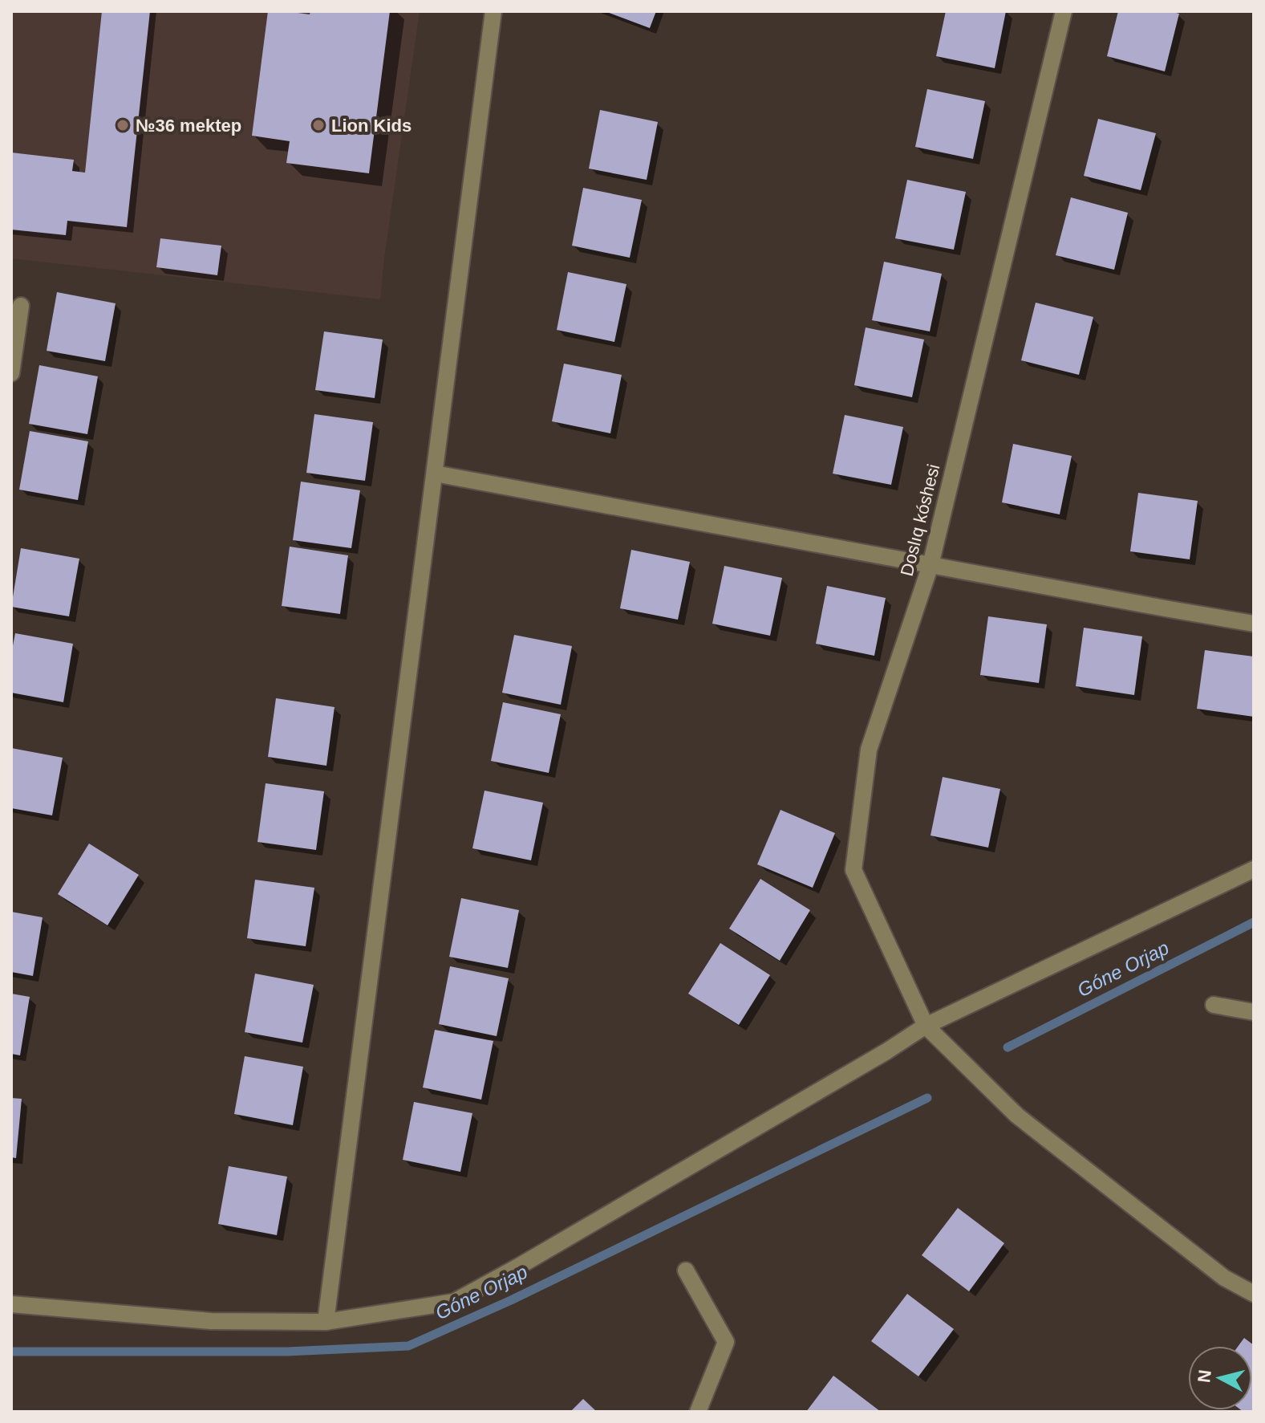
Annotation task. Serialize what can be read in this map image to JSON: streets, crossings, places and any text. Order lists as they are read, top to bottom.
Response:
{
  "streets": {
    "street": ["Doslıq kóshesi"]
  },
  "water": ["Góne Orjap"],
  "places": ["№36 mektep", "Lion Kids"],
  "north": "left"
}
